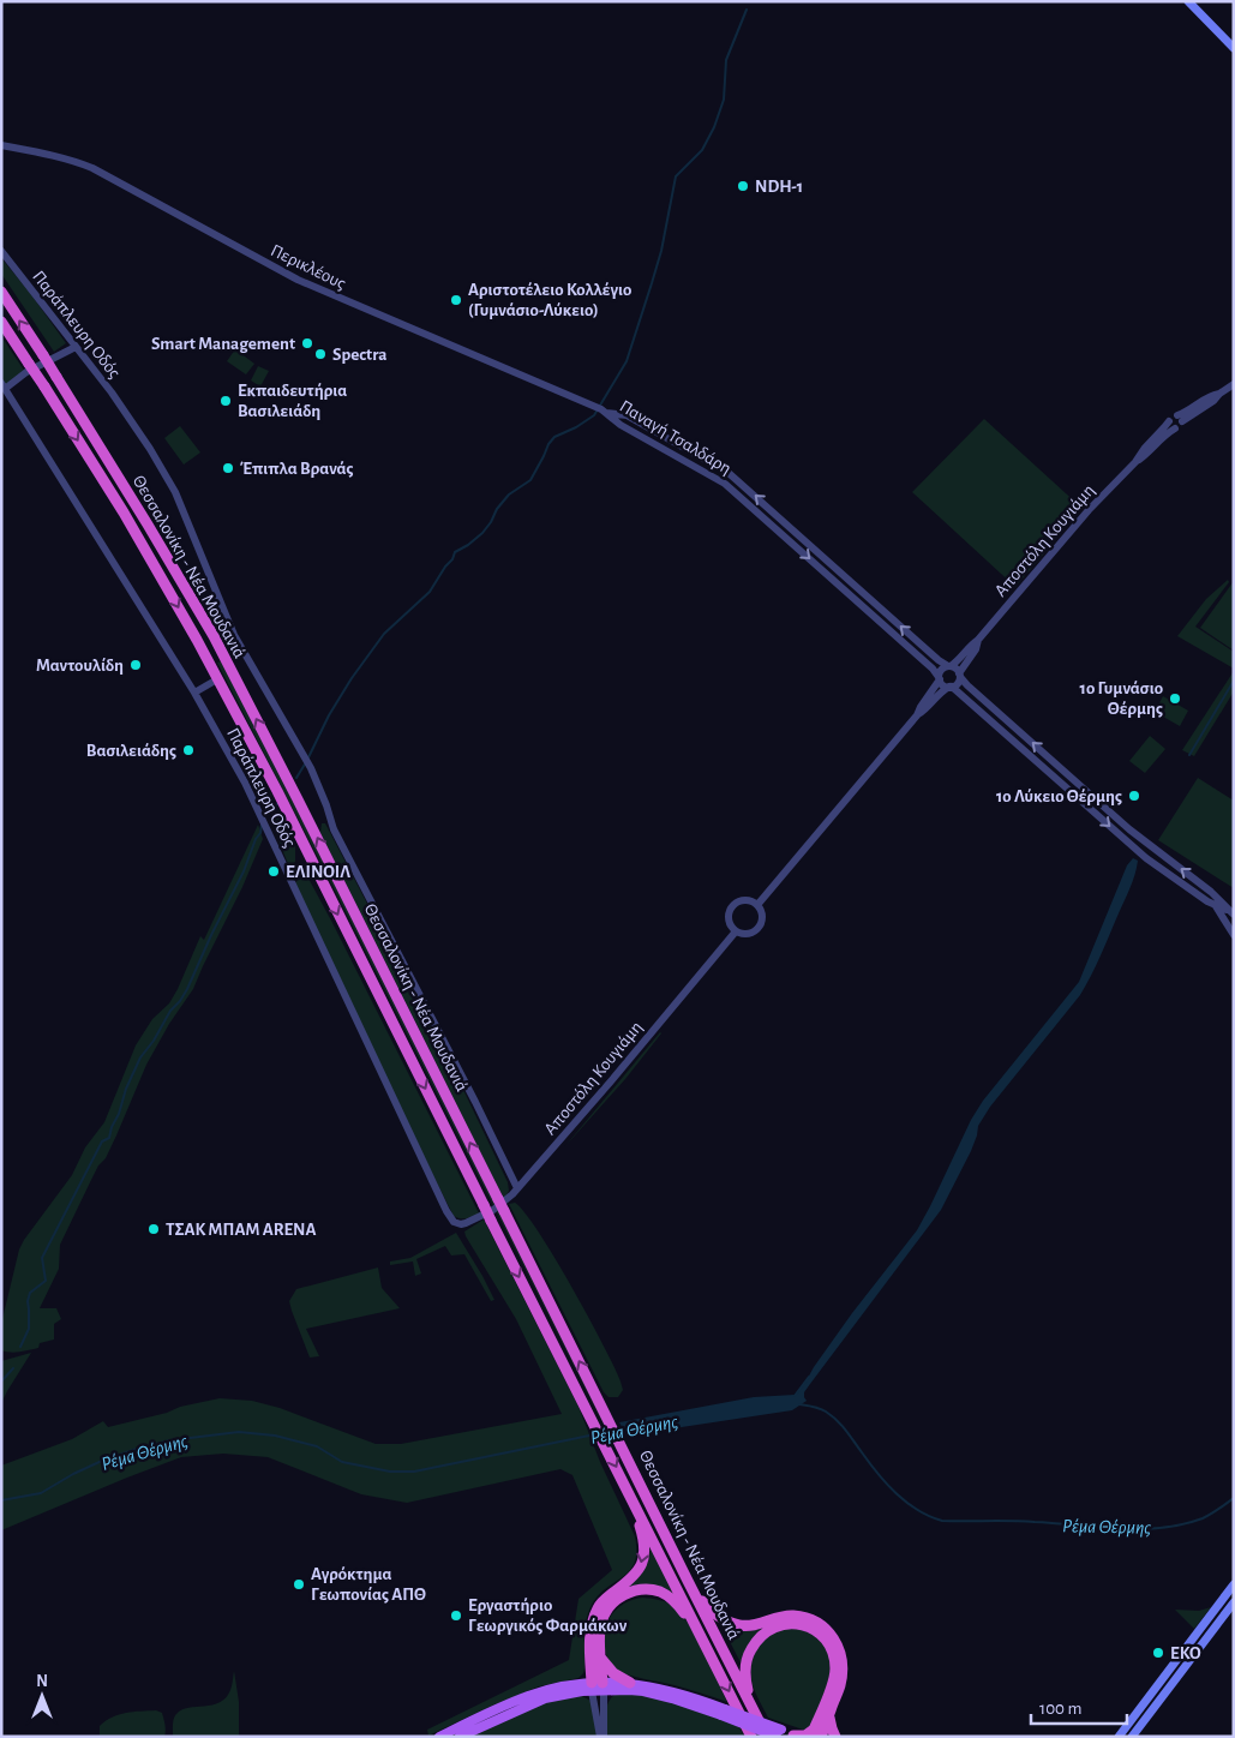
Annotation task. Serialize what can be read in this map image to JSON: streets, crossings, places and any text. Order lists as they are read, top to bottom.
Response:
{
  "streets": {
    "highway": ["Θεσσαλονίκη - Νέα Μουδανιά"],
    "street": [
      "Περικλέους",
      "Παράπλευρη Οδός",
      "Παναγή Τσαλδάρη",
      "Αποστόλη Κουγιάμη"
    ]
  },
  "crossings": [
    ["Περικλέους", "Παναγή Τσαλδάρη"],
    ["Παράπλευρη Οδός", "Αποστόλη Κουγιάμη"],
    ["Παναγή Τσαλδάρη", "Αποστόλη Κουγιάμη"]
  ],
  "water": ["Ρέμα Θέρμης"],
  "places": [
    "NDH-1",
    "Αριστοτέλειο Κολλέγιο (Γυμνάσιο-Λύκειο)",
    "Smart Management",
    "Spectra",
    "Εκπαιδευτήρια Βασιλειάδη",
    "Έπιπλα Βρανάς",
    "Μαντουλίδη",
    "1ο Γυμνάσιο Θέρμης",
    "Βασιλειάδης",
    "1ο Λύκειο Θέρμης",
    "ΕΛΙΝΟΙΛ",
    "ΤΣΑΚ ΜΠΑΜ ARENA",
    "Αγρόκτημα Γεωπονίας ΑΠΘ",
    "Εργαστήριο Γεωργικός Φαρμάκων",
    "EKO"
  ],
  "scale_bar": "100 m",
  "north": "top"
}
